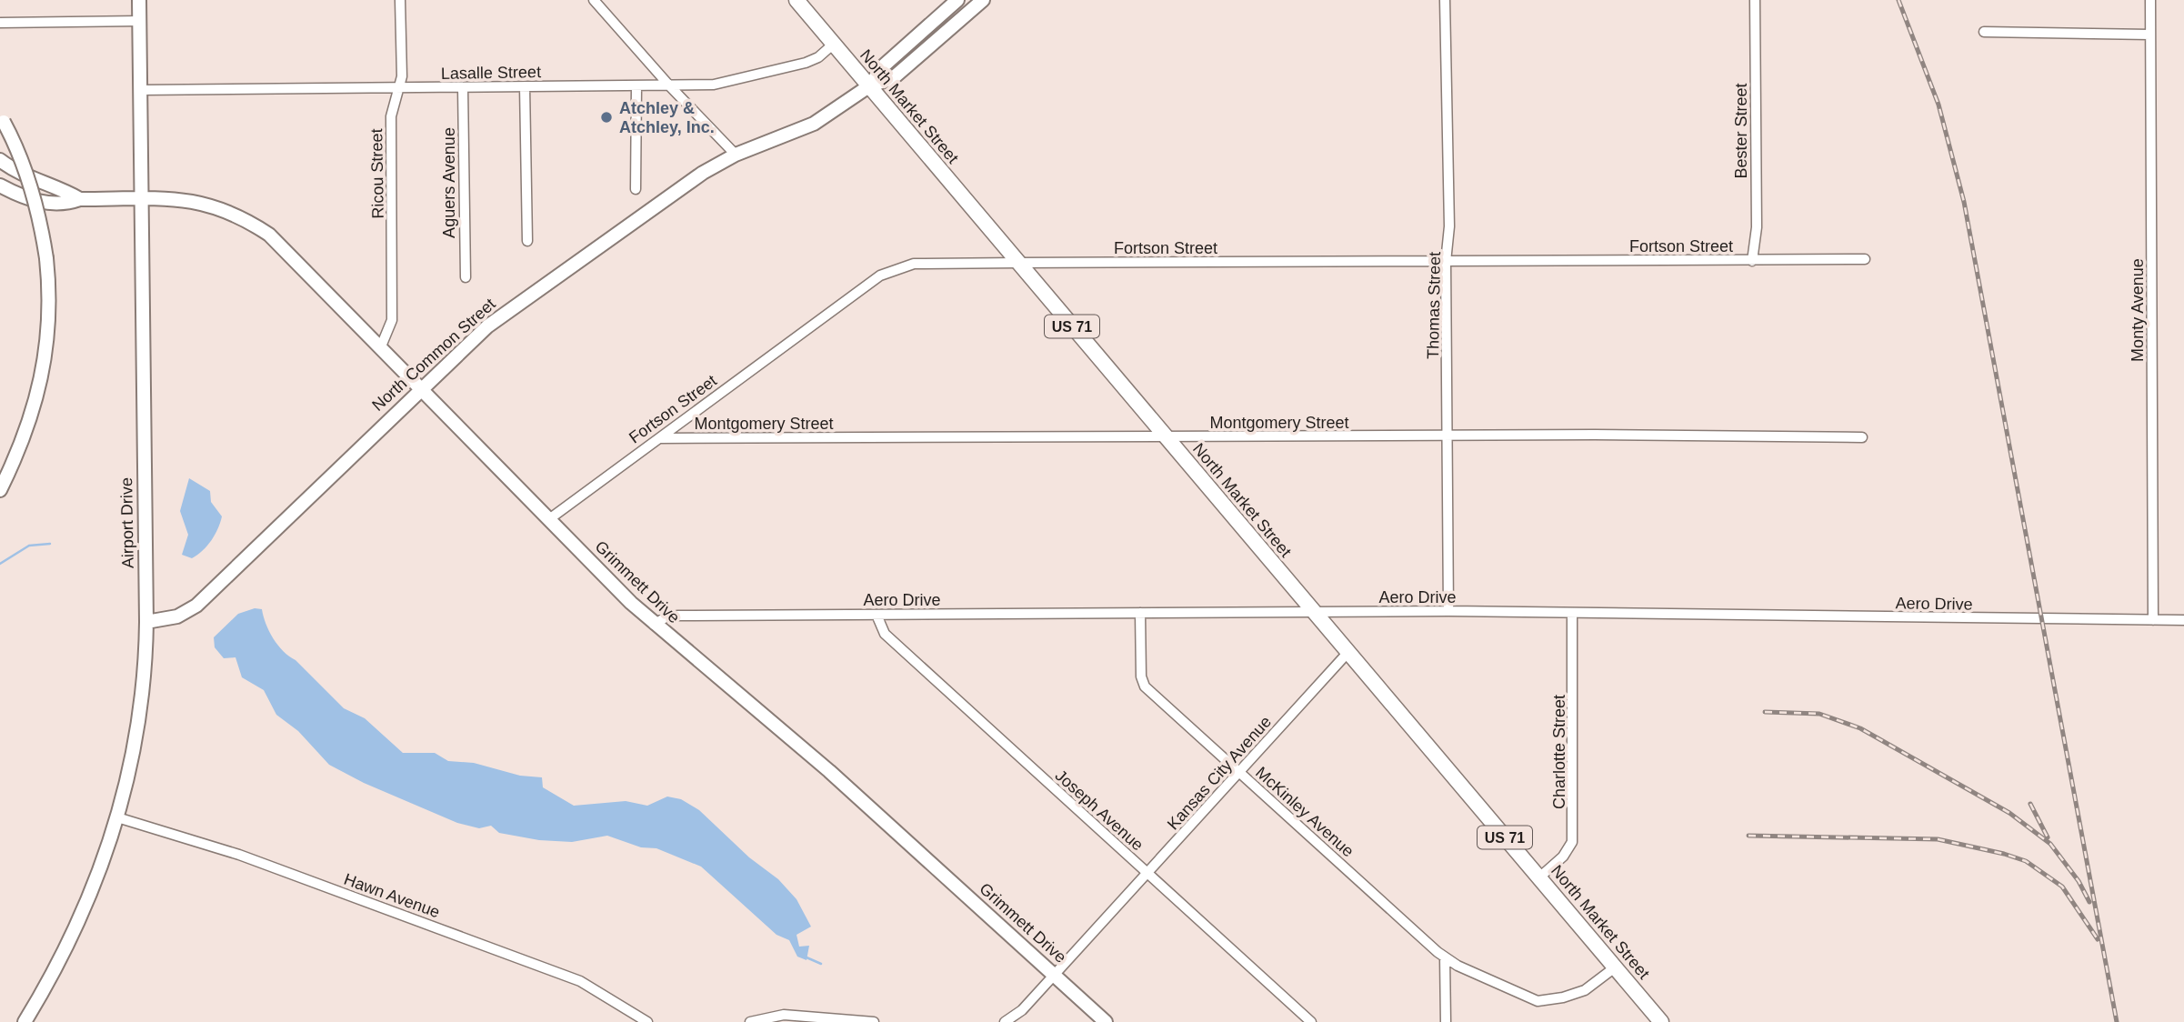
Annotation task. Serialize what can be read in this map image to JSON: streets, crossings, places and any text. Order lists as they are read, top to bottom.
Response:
{
  "streets": {
    "main road": [
      "North Market Street",
      "US 71",
      "North Common Street",
      "Airport Drive",
      "Grimmett Drive"
    ],
    "street": [
      "Lasalle Street",
      "Bester Street",
      "Ricou Street",
      "Aguers Avenue",
      "Fortson Street",
      "Thomas Street",
      "Monty Avenue",
      "Montgomery Street",
      "Aero Drive",
      "Charlotte Street",
      "Kansas City Avenue",
      "Joseph Avenue",
      "McKinley Avenue",
      "Hawn Avenue"
    ]
  },
  "crossings": [
    ["Lasalle Street", "North Market Street"],
    ["Lasalle Street", "Ricou Street"],
    ["Lasalle Street", "Aguers Avenue"],
    ["Lasalle Street", "Airport Drive"],
    ["North Market Street", "Fortson Street"],
    ["North Market Street", "North Common Street"],
    ["North Market Street", "Montgomery Street"],
    ["North Market Street", "Aero Drive"],
    ["North Market Street", "Charlotte Street"],
    ["North Market Street", "Kansas City Avenue"],
    ["North Market Street", "McKinley Avenue"],
    ["Bester Street", "Fortson Street"],
    ["Ricou Street", "Grimmett Drive"],
    ["Fortson Street", "Thomas Street"],
    ["Fortson Street", "Montgomery Street"],
    ["Fortson Street", "Grimmett Drive"],
    ["Thomas Street", "Montgomery Street"],
    ["Thomas Street", "Aero Drive"],
    ["Monty Avenue", "Aero Drive"],
    ["North Common Street", "Airport Drive"],
    ["North Common Street", "Grimmett Drive"],
    ["Airport Drive", "Grimmett Drive"],
    ["Airport Drive", "Hawn Avenue"],
    ["Grimmett Drive", "Aero Drive"],
    ["Grimmett Drive", "Kansas City Avenue"],
    ["Aero Drive", "Charlotte Street"],
    ["Aero Drive", "Joseph Avenue"],
    ["Aero Drive", "McKinley Avenue"],
    ["Kansas City Avenue", "Joseph Avenue"],
    ["Kansas City Avenue", "McKinley Avenue"]
  ],
  "places": ["Atchley & Atchley, Inc."]
}
